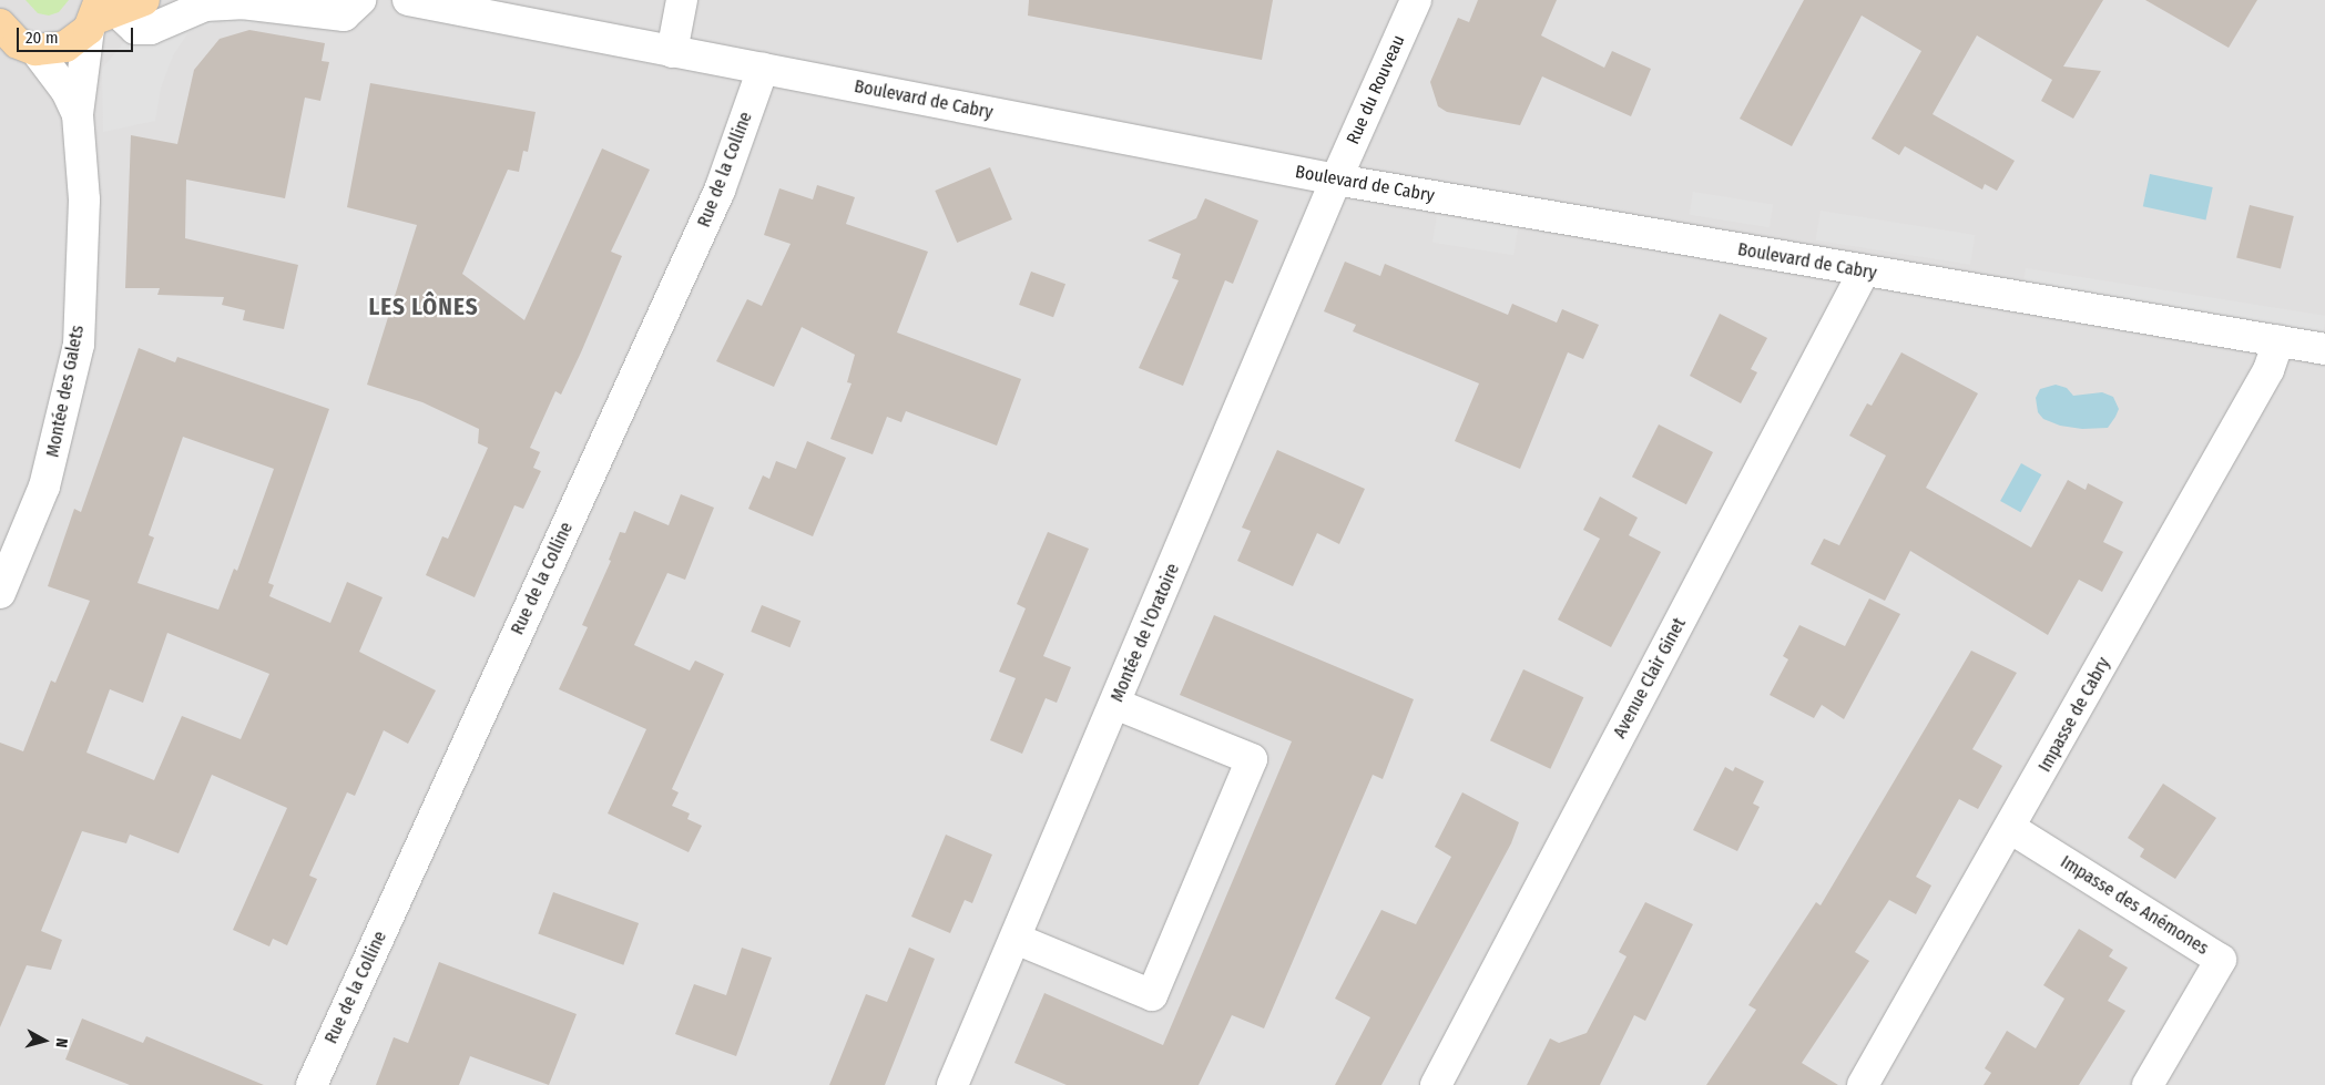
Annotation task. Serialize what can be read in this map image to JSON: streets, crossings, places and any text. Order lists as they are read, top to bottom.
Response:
{
  "streets": {
    "street": [
      "Rue du Rouveau",
      "Boulevard de Cabry",
      "Rue de la Colline",
      "Montée des Galets",
      "Montée de l'Oratoire",
      "Avenue Clair Ginet",
      "Impasse de Cabry",
      "Impasse des Anémones"
    ]
  },
  "crossings": [
    ["Rue du Rouveau", "Boulevard de Cabry"],
    ["Rue du Rouveau", "Montée de l'Oratoire"],
    ["Boulevard de Cabry", "Rue de la Colline"],
    ["Boulevard de Cabry", "Montée de l'Oratoire"],
    ["Boulevard de Cabry", "Avenue Clair Ginet"],
    ["Boulevard de Cabry", "Impasse de Cabry"],
    ["Impasse de Cabry", "Impasse des Anémones"]
  ],
  "districts": ["LES LÔNES"],
  "scale_bar": "20 m",
  "north": "right"
}
